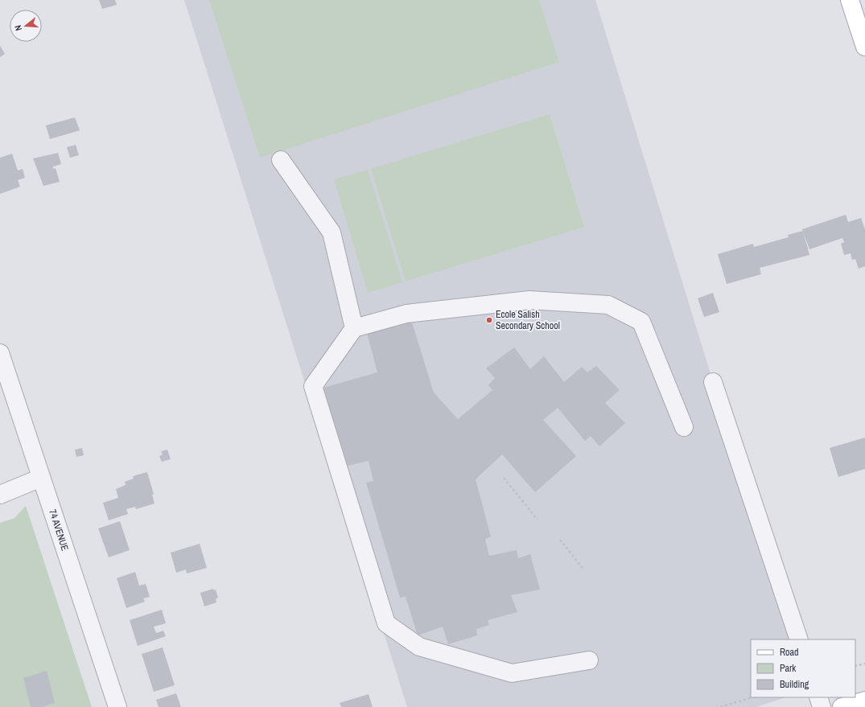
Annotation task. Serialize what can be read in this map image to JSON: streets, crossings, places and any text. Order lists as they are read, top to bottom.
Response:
{
  "streets": {
    "street": ["74 AVENUE"]
  },
  "places": ["Ecole Salish Secondary School"],
  "legend": ["Road", "Park", "Building"],
  "north": "left"
}
